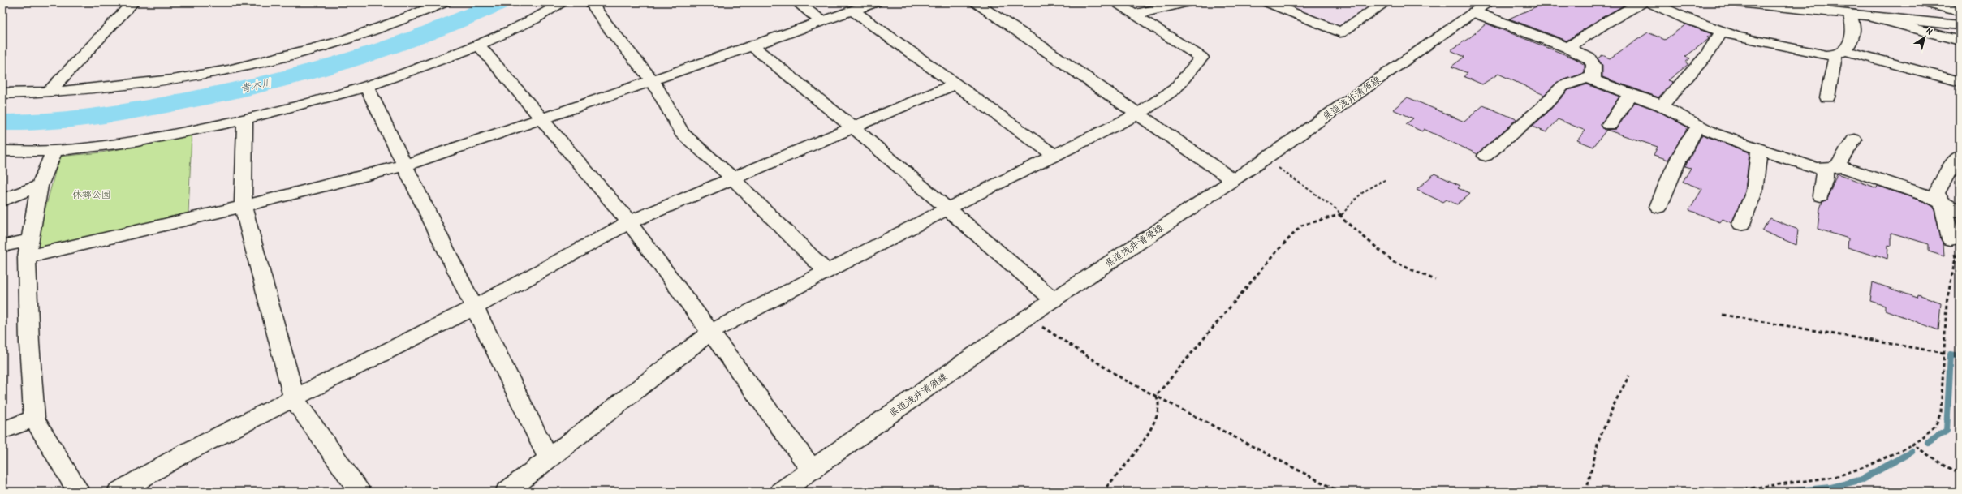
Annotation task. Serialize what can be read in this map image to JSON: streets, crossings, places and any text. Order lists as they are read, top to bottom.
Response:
{
  "streets": {
    "street": ["県道浅井清須線"]
  },
  "water": ["青木川"],
  "parks": ["休郷公園"],
  "north": "top right"
}
